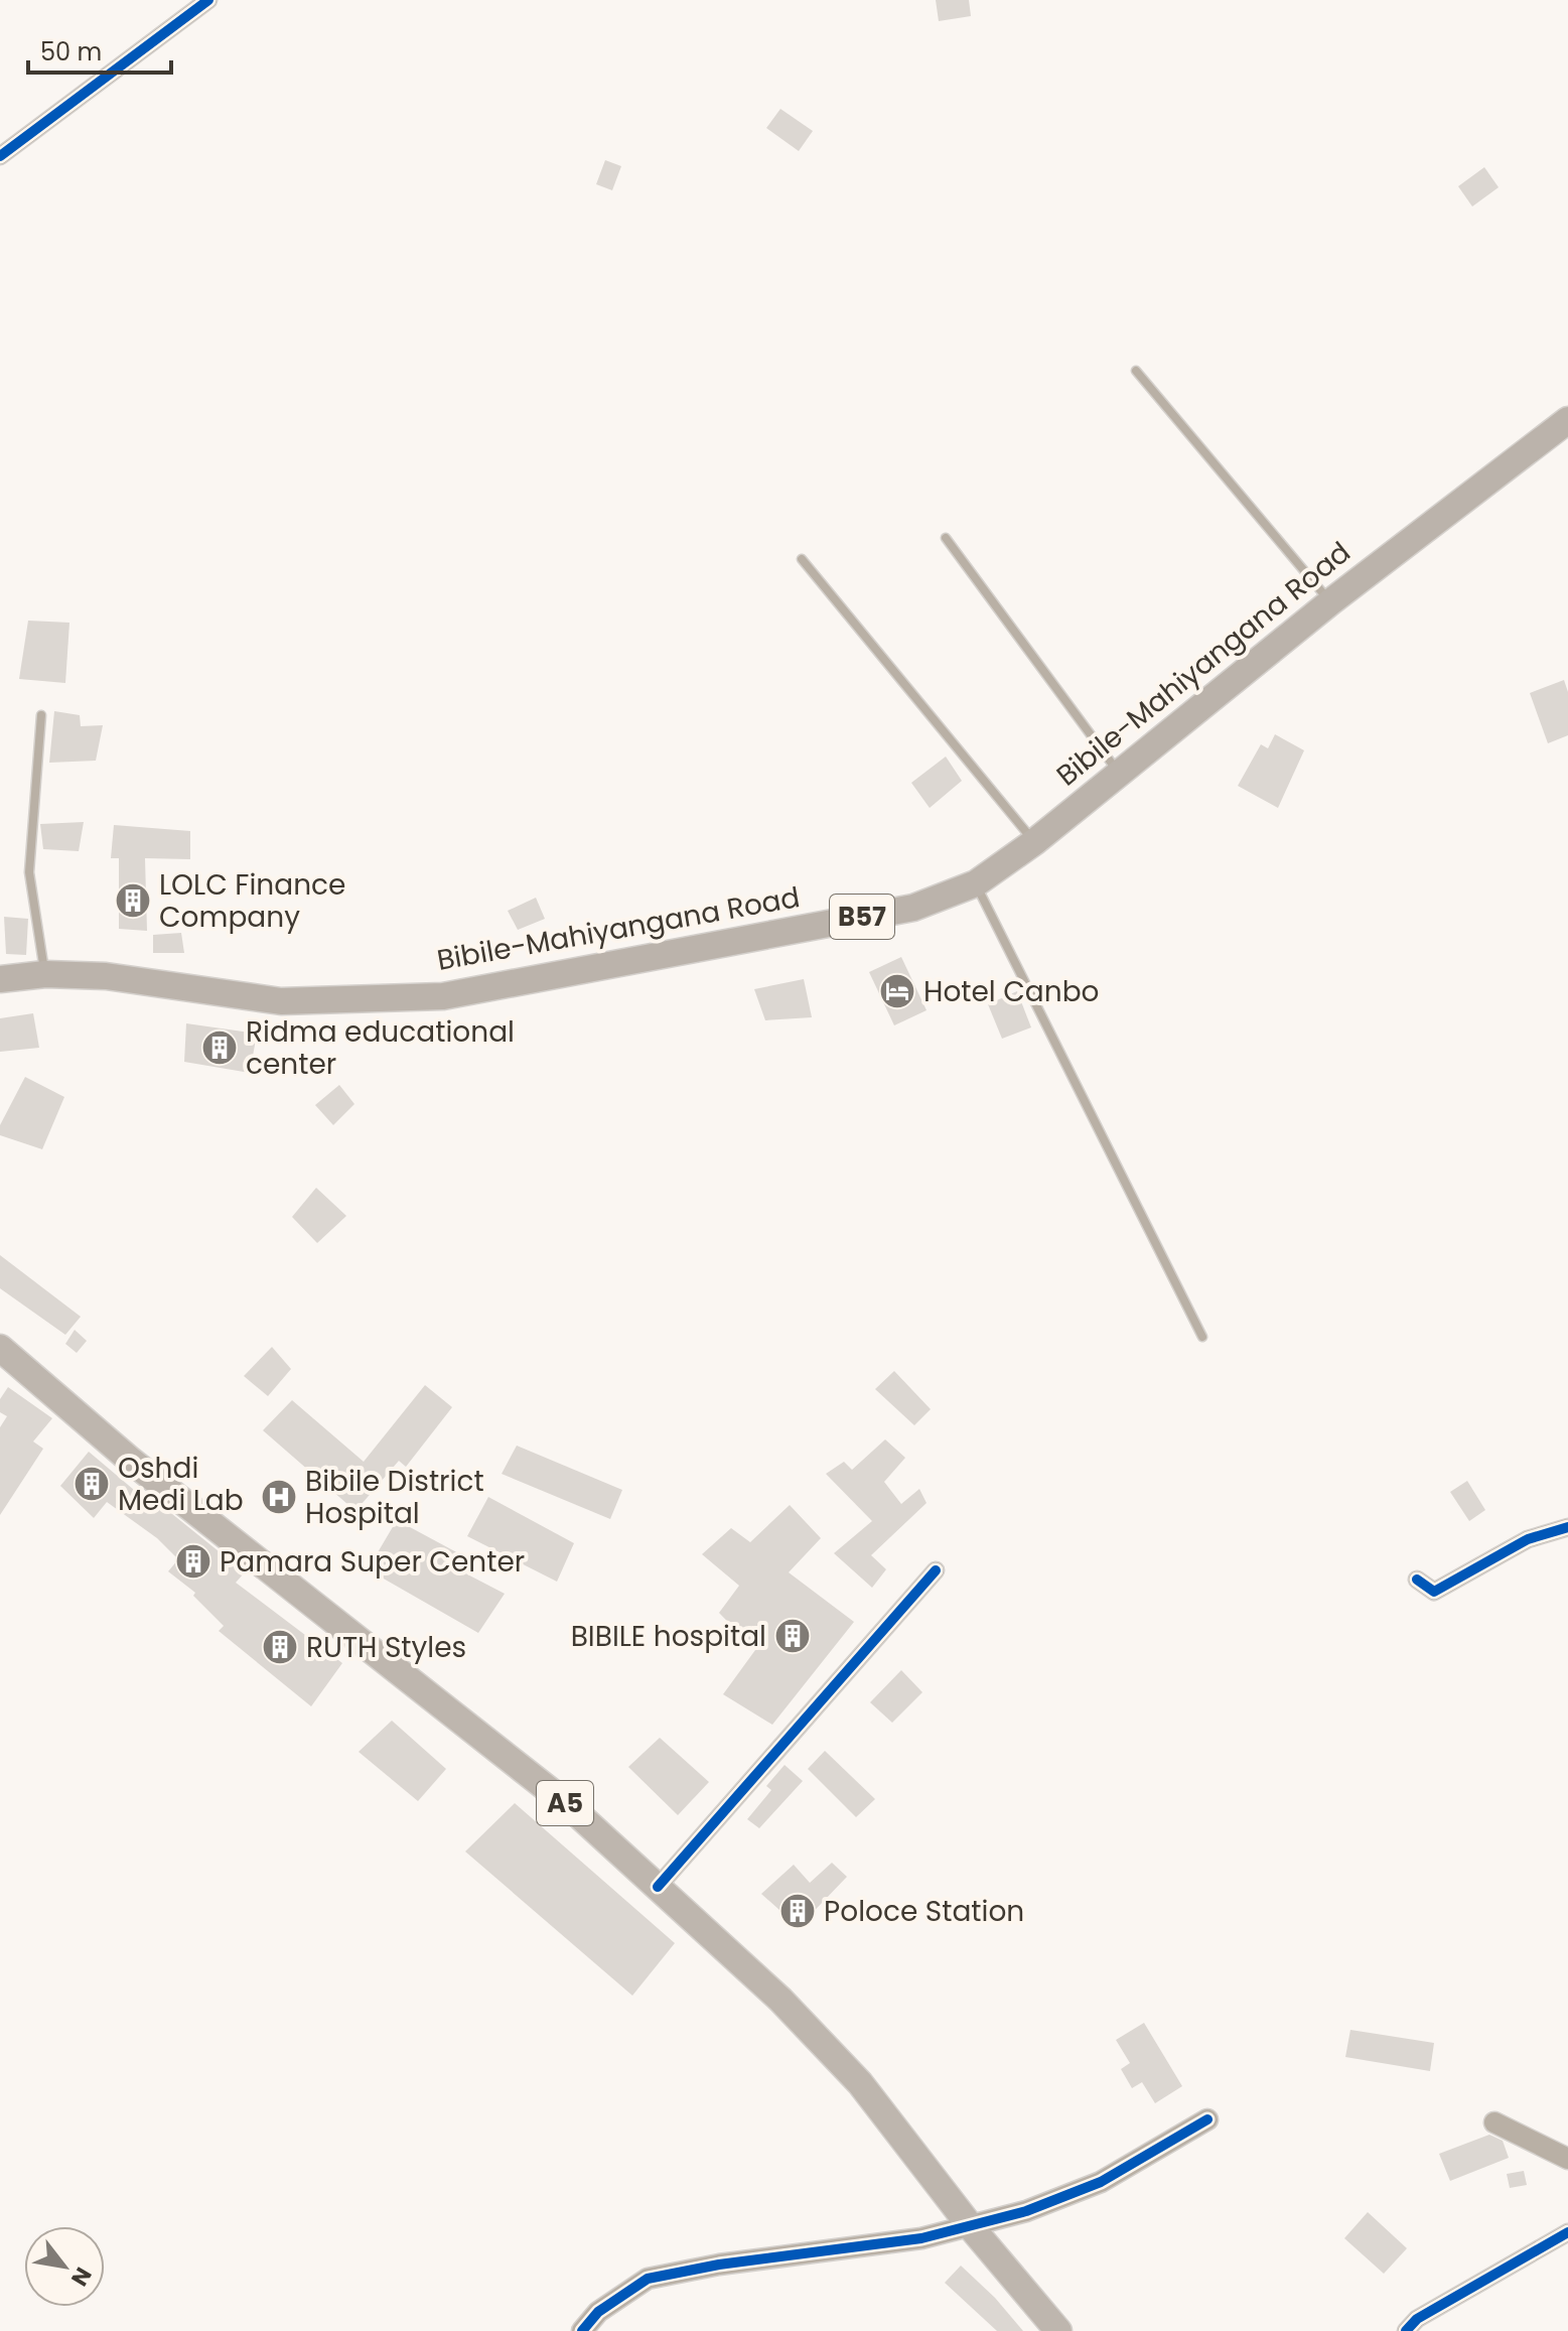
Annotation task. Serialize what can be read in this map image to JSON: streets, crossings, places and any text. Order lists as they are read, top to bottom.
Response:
{
  "streets": {
    "highway": ["A5"],
    "main road": ["Bibile-Mahiyangana Road", "B57"]
  },
  "places": {
    "building": [
      "LOLC Finance Company",
      "Ridma educational center",
      "Oshdi Medi Lab",
      "Pamara Super Center",
      "BIBILE hospital",
      "RUTH Styles",
      "Poloce Station"
    ],
    "hotel": ["Hotel Canbo"],
    "hospital": ["Bibile District Hospital"]
  },
  "scale_bar": "50 m",
  "north": "bottom right"
}
